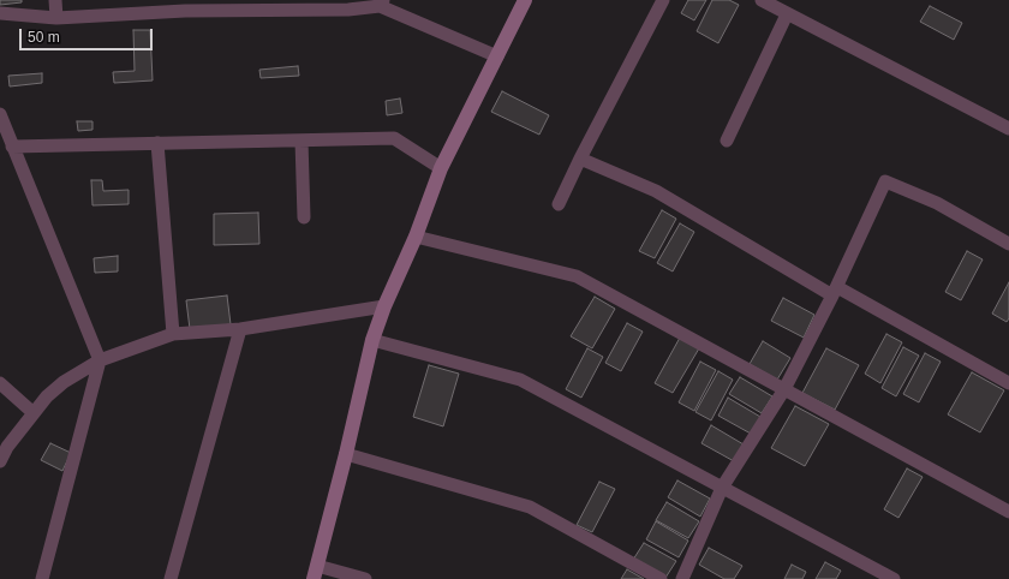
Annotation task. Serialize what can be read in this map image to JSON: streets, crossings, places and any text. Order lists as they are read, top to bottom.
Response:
{
  "scale_bar": "50 m"
}
